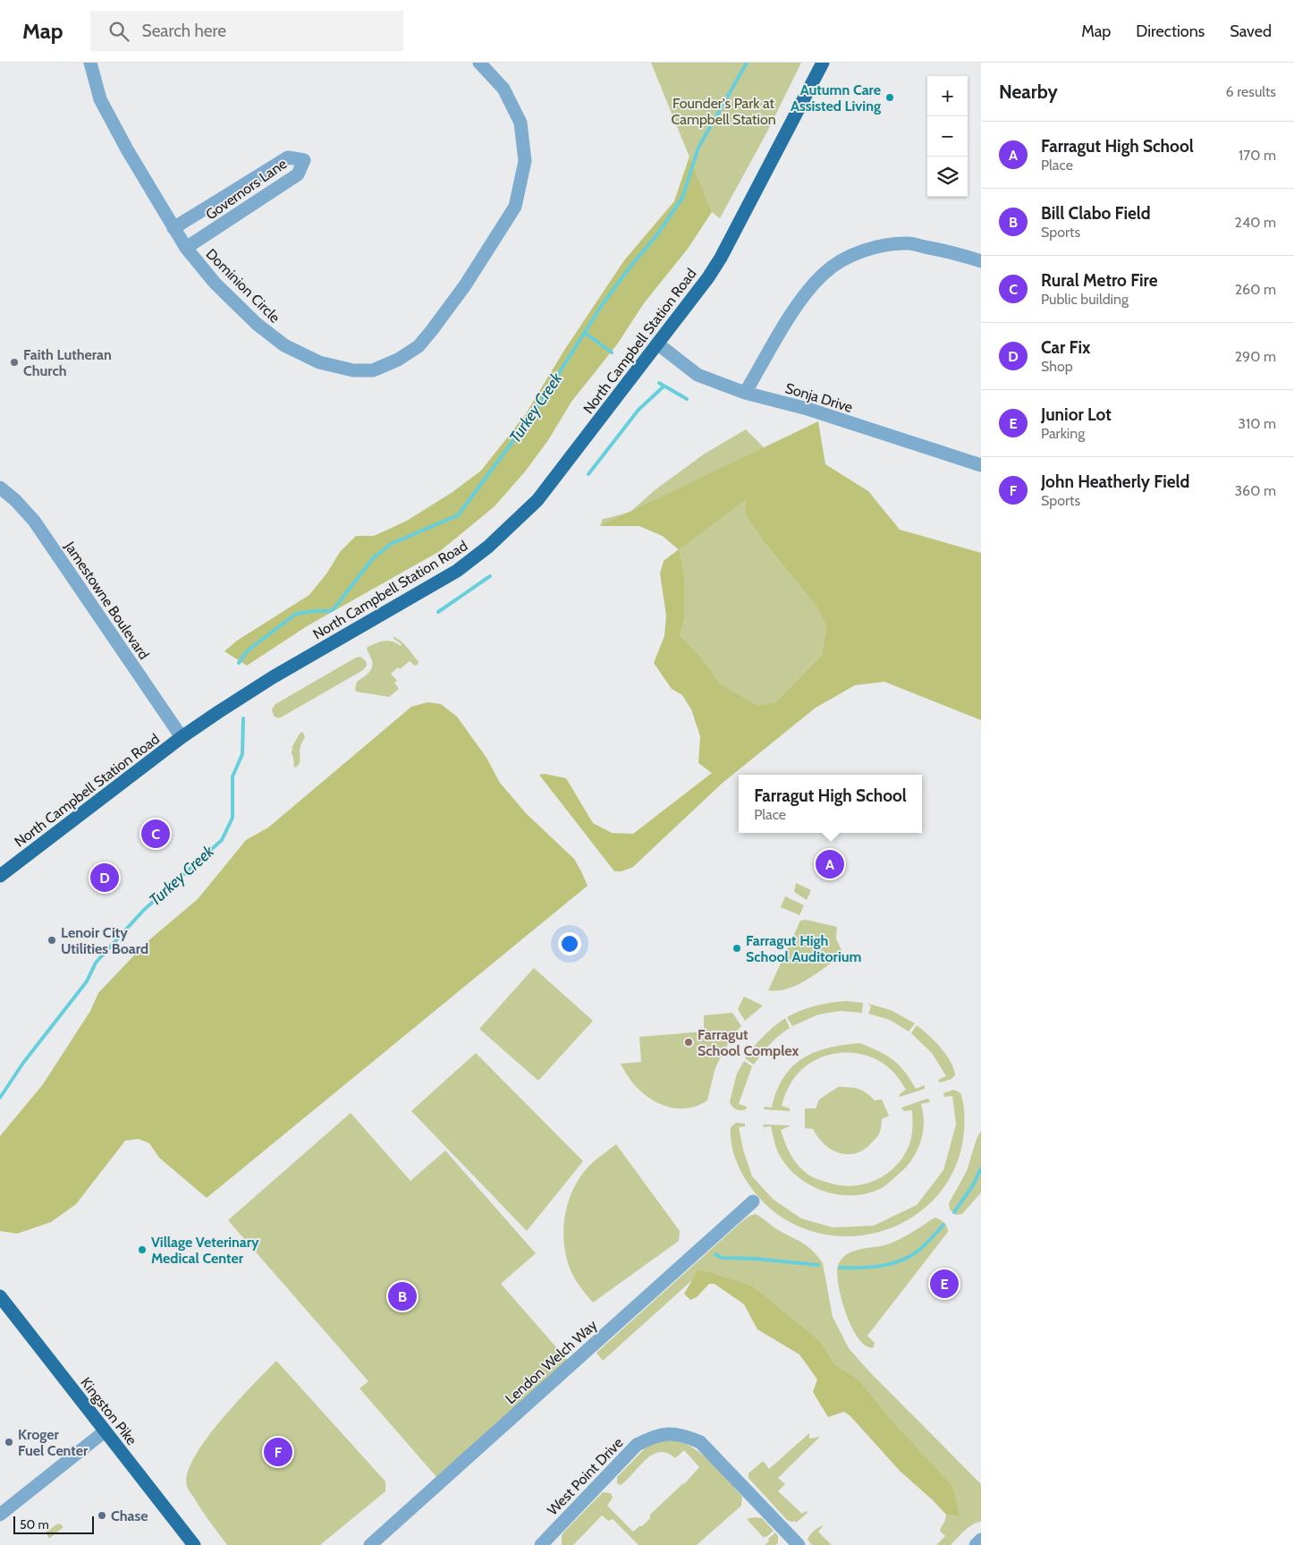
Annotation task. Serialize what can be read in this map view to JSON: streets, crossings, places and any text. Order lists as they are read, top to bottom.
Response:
{
  "streets": {
    "main road": ["North Campbell Station Road", "Kingston Pike"],
    "street": [
      "Governors Lane",
      "Dominion Circle",
      "Sonja Drive",
      "Jamestowne Boulevard",
      "Lendon Welch Way",
      "West Point Drive"
    ]
  },
  "crossings": [
    ["Governors Lane", "Dominion Circle"],
    ["North Campbell Station Road", "Sonja Drive"],
    ["North Campbell Station Road", "Jamestowne Boulevard"]
  ],
  "water": ["Turkey Creek"],
  "parks": ["Founder's Park at Campbell Station"],
  "places": [
    "Autumn Care Assisted Living",
    "Faith Lutheran Church",
    "Lenoir City Utilities Board",
    "Farragut High School Auditorium",
    "Farragut School Complex",
    "Village Veterinary Medical Center",
    "Kroger Fuel Center",
    "Chase"
  ],
  "scale_bar": "50 m",
  "page": {
    "header": "Map",
    "search": "Search here",
    "nav": ["Map", "Directions", "Saved"],
    "heading": ["Nearby", "6 results"],
    "map_buttons": ["+", "−"],
    "list": [
      {
        "mark": "A",
        "name": "Farragut High School",
        "note": "Place",
        "value": "170 m"
      },
      {
        "mark": "B",
        "name": "Bill Clabo Field",
        "note": "Sports",
        "value": "240 m"
      },
      {
        "mark": "C",
        "name": "Rural Metro Fire",
        "note": "Public building",
        "value": "260 m"
      },
      {
        "mark": "D",
        "name": "Car Fix",
        "note": "Shop",
        "value": "290 m"
      },
      {
        "mark": "E",
        "name": "Junior Lot",
        "note": "Parking",
        "value": "310 m"
      },
      {
        "mark": "F",
        "name": "John Heatherly Field",
        "note": "Sports",
        "value": "360 m"
      }
    ],
    "popup": ["Farragut High School", "Place"],
    "pins": [
      "C",
      "A",
      "D",
      "E",
      "B",
      "F"
    ],
    "scale": "50 m"
  }
}
